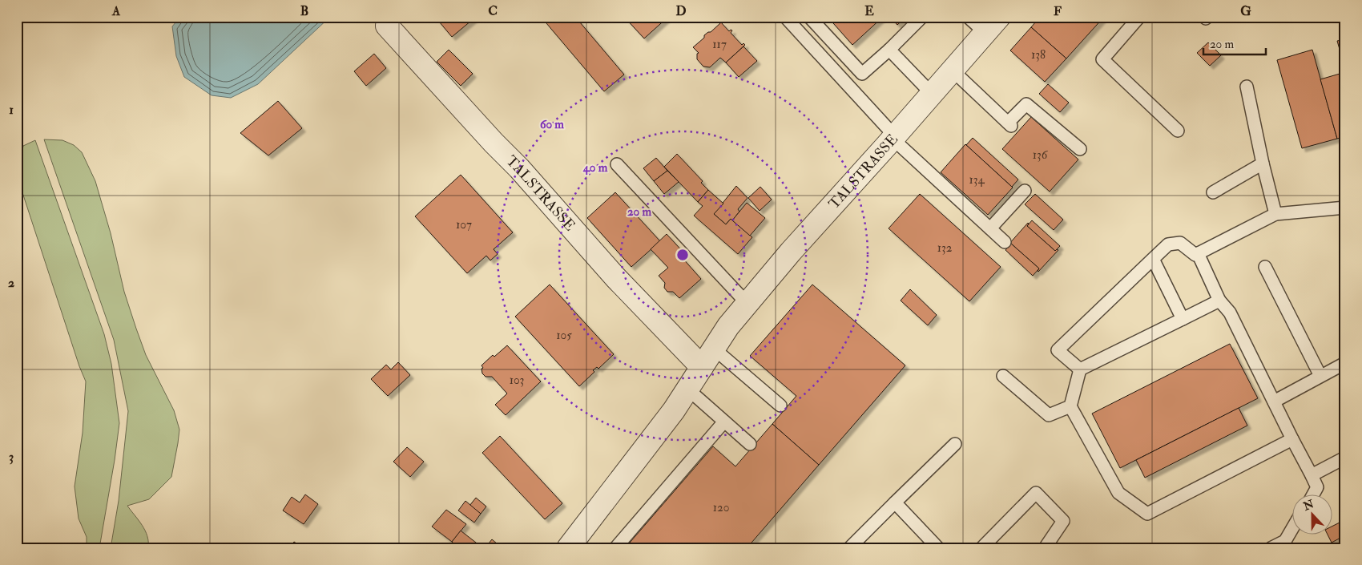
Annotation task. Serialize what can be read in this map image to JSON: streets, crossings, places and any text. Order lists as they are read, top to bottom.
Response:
{
  "streets": {
    "street": ["TALSTRASSE"]
  },
  "house_numbers": [
    "117",
    "138",
    "136",
    "134",
    "107",
    "132",
    "105",
    "103",
    "120"
  ],
  "scale_bar": "20 m",
  "north": "top",
  "grid": {
    "columns": [
      "A",
      "B",
      "C",
      "D",
      "E",
      "F",
      "G"
    ],
    "rows": ["1", "2", "3"]
  },
  "rings": ["60 m", "40 m", "20 m"]
}
